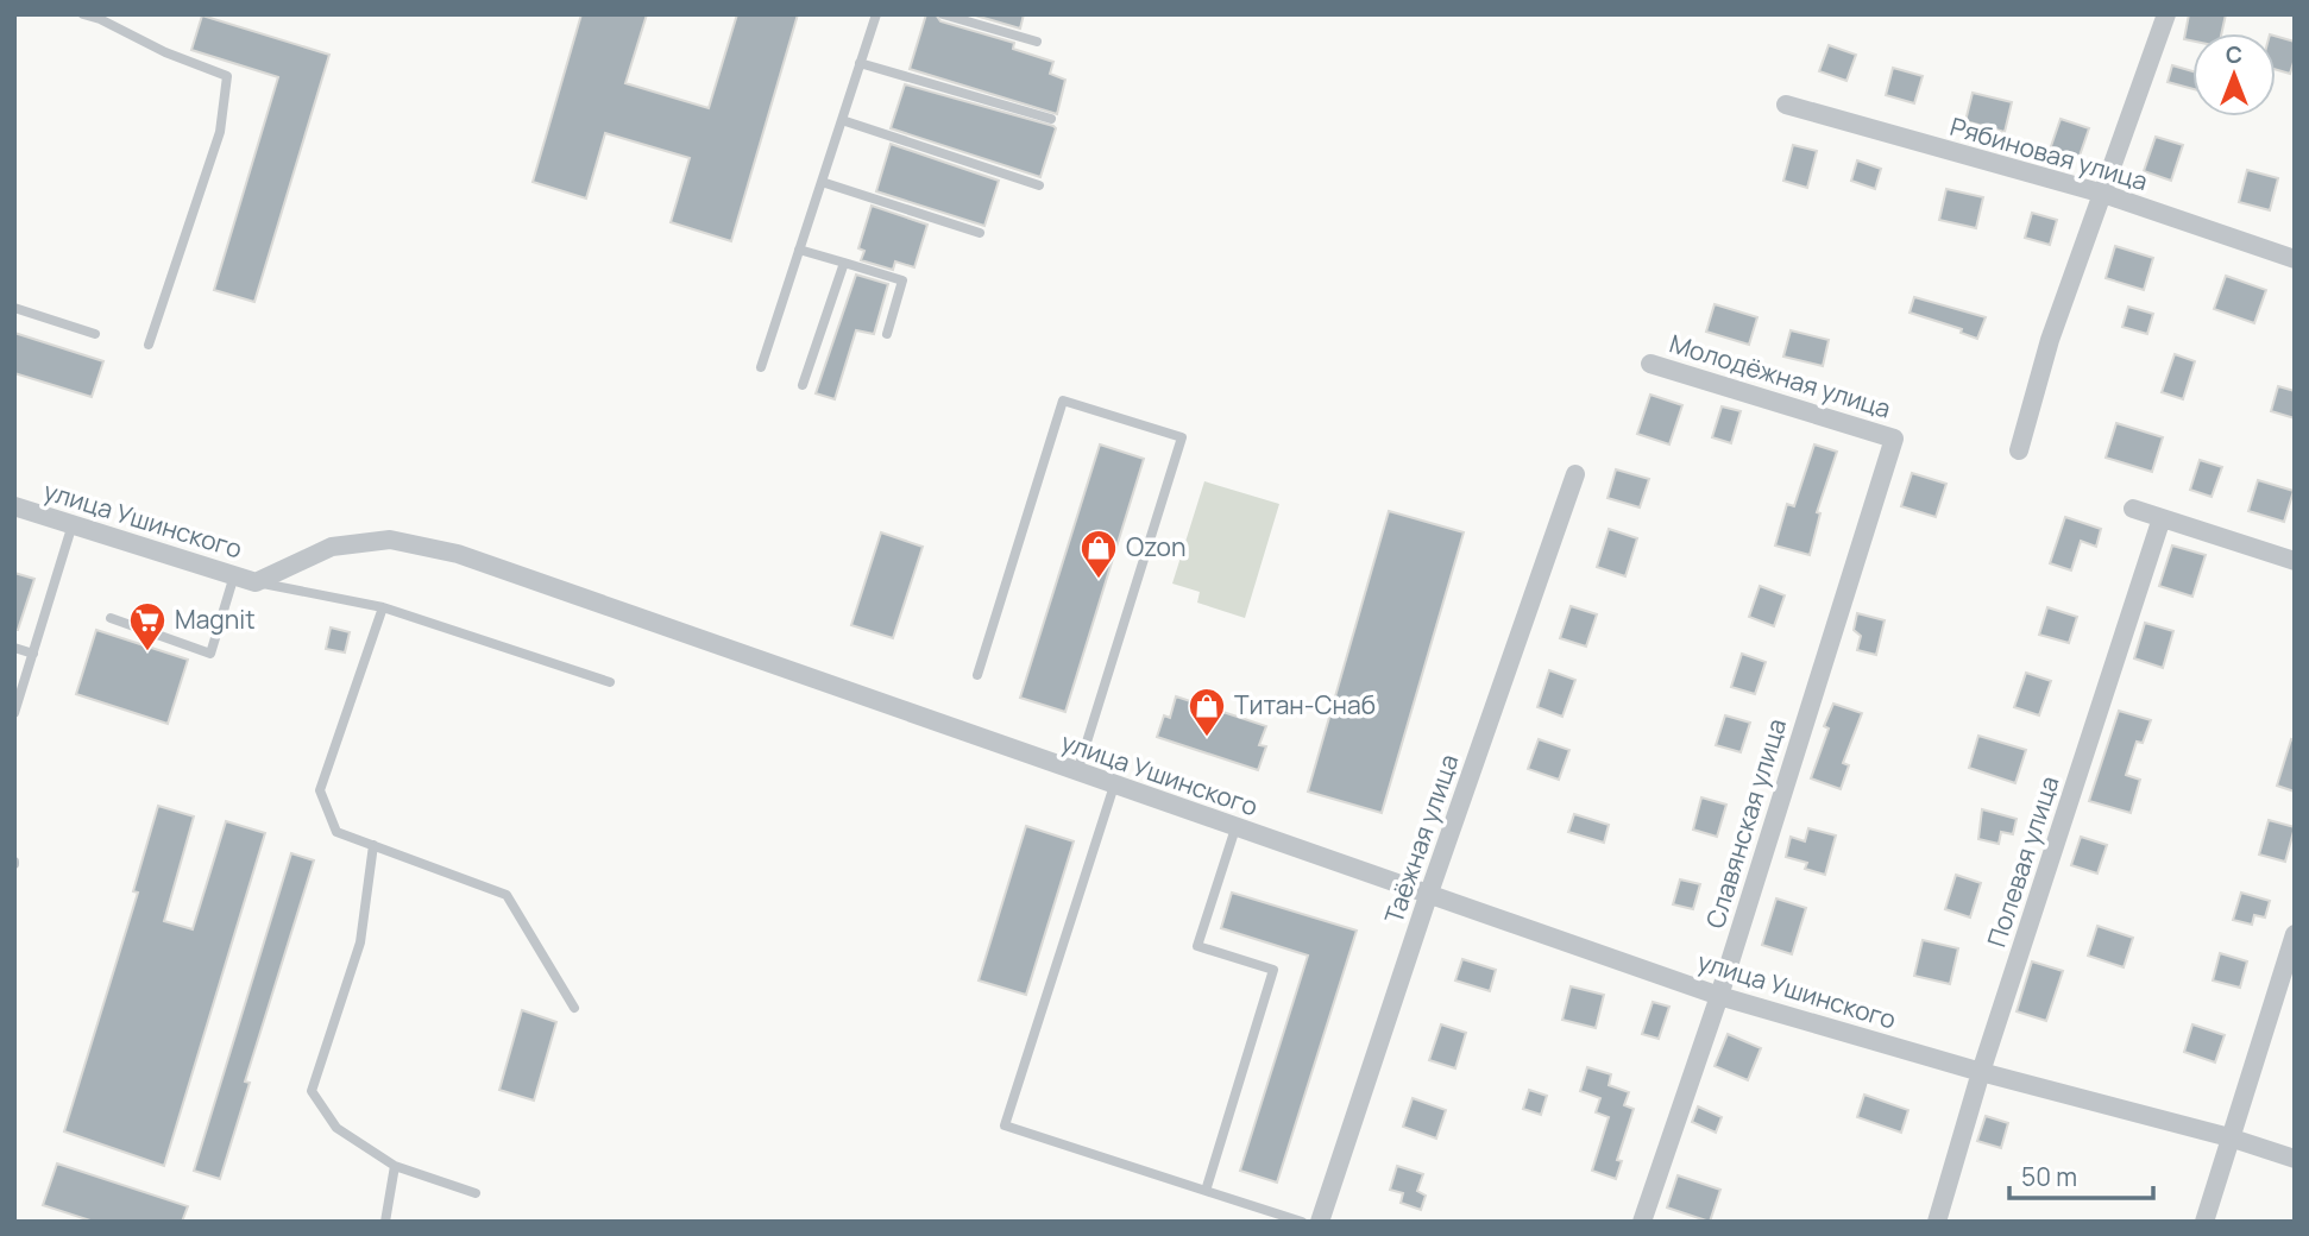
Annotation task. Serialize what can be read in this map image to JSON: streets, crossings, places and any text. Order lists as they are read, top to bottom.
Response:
{
  "streets": {
    "street": [
      "Рябиновая улица",
      "Молодёжная улица",
      "улица Ушинского",
      "Славянская улица",
      "Таёжная улица",
      "Полевая улица"
    ]
  },
  "crossings": [
    ["Молодёжная улица", "Славянская улица"],
    ["улица Ушинского", "Славянская улица"],
    ["улица Ушинского", "Таёжная улица"],
    ["улица Ушинского", "Полевая улица"]
  ],
  "places": {
    "shop": ["Ozon", "Титан-Снаб"],
    "supermarket": ["Magnit"]
  },
  "scale_bar": "50 m",
  "north": "top"
}
